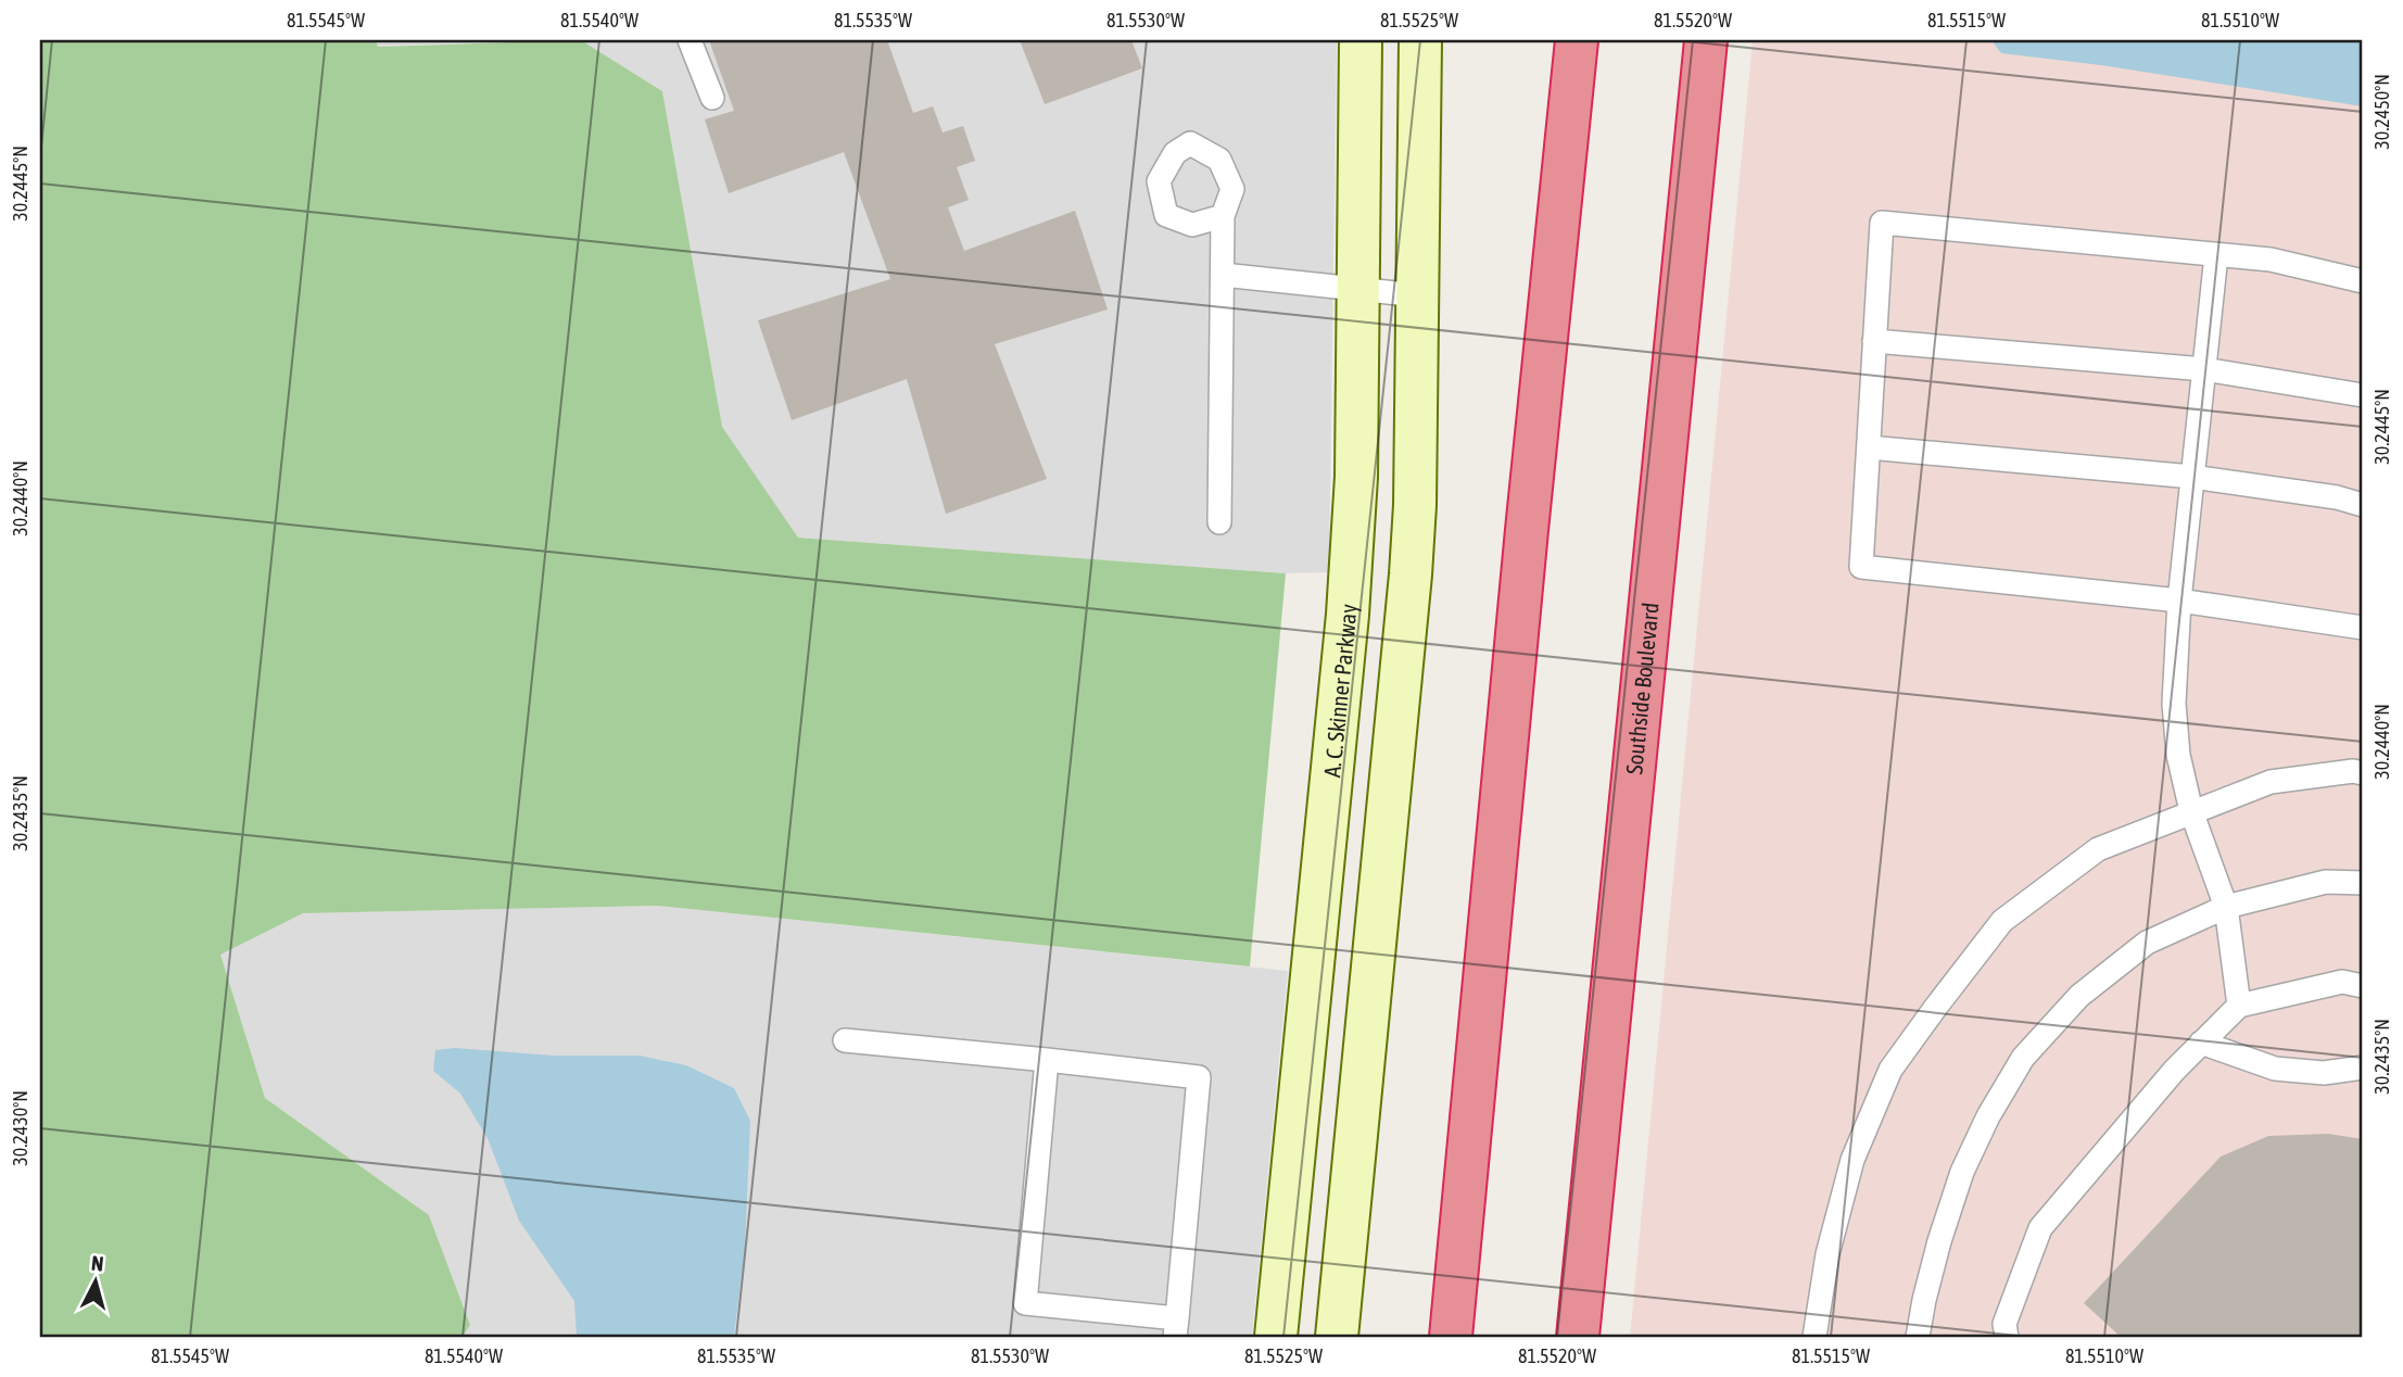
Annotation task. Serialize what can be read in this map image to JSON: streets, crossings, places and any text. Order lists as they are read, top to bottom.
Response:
{
  "streets": {
    "highway": ["Southside Boulevard"],
    "main road": ["A. C. Skinner Parkway"]
  },
  "north": "top",
  "coordinates": [
    "81.5545°W",
    "81.5540°W",
    "81.5535°W",
    "81.5530°W",
    "81.5525°W",
    "81.5520°W",
    "81.5515°W",
    "81.5510°W",
    "30.2450°N",
    "30.2445°N",
    "30.2440°N",
    "30.2435°N",
    "30.2430°N"
  ]
}
